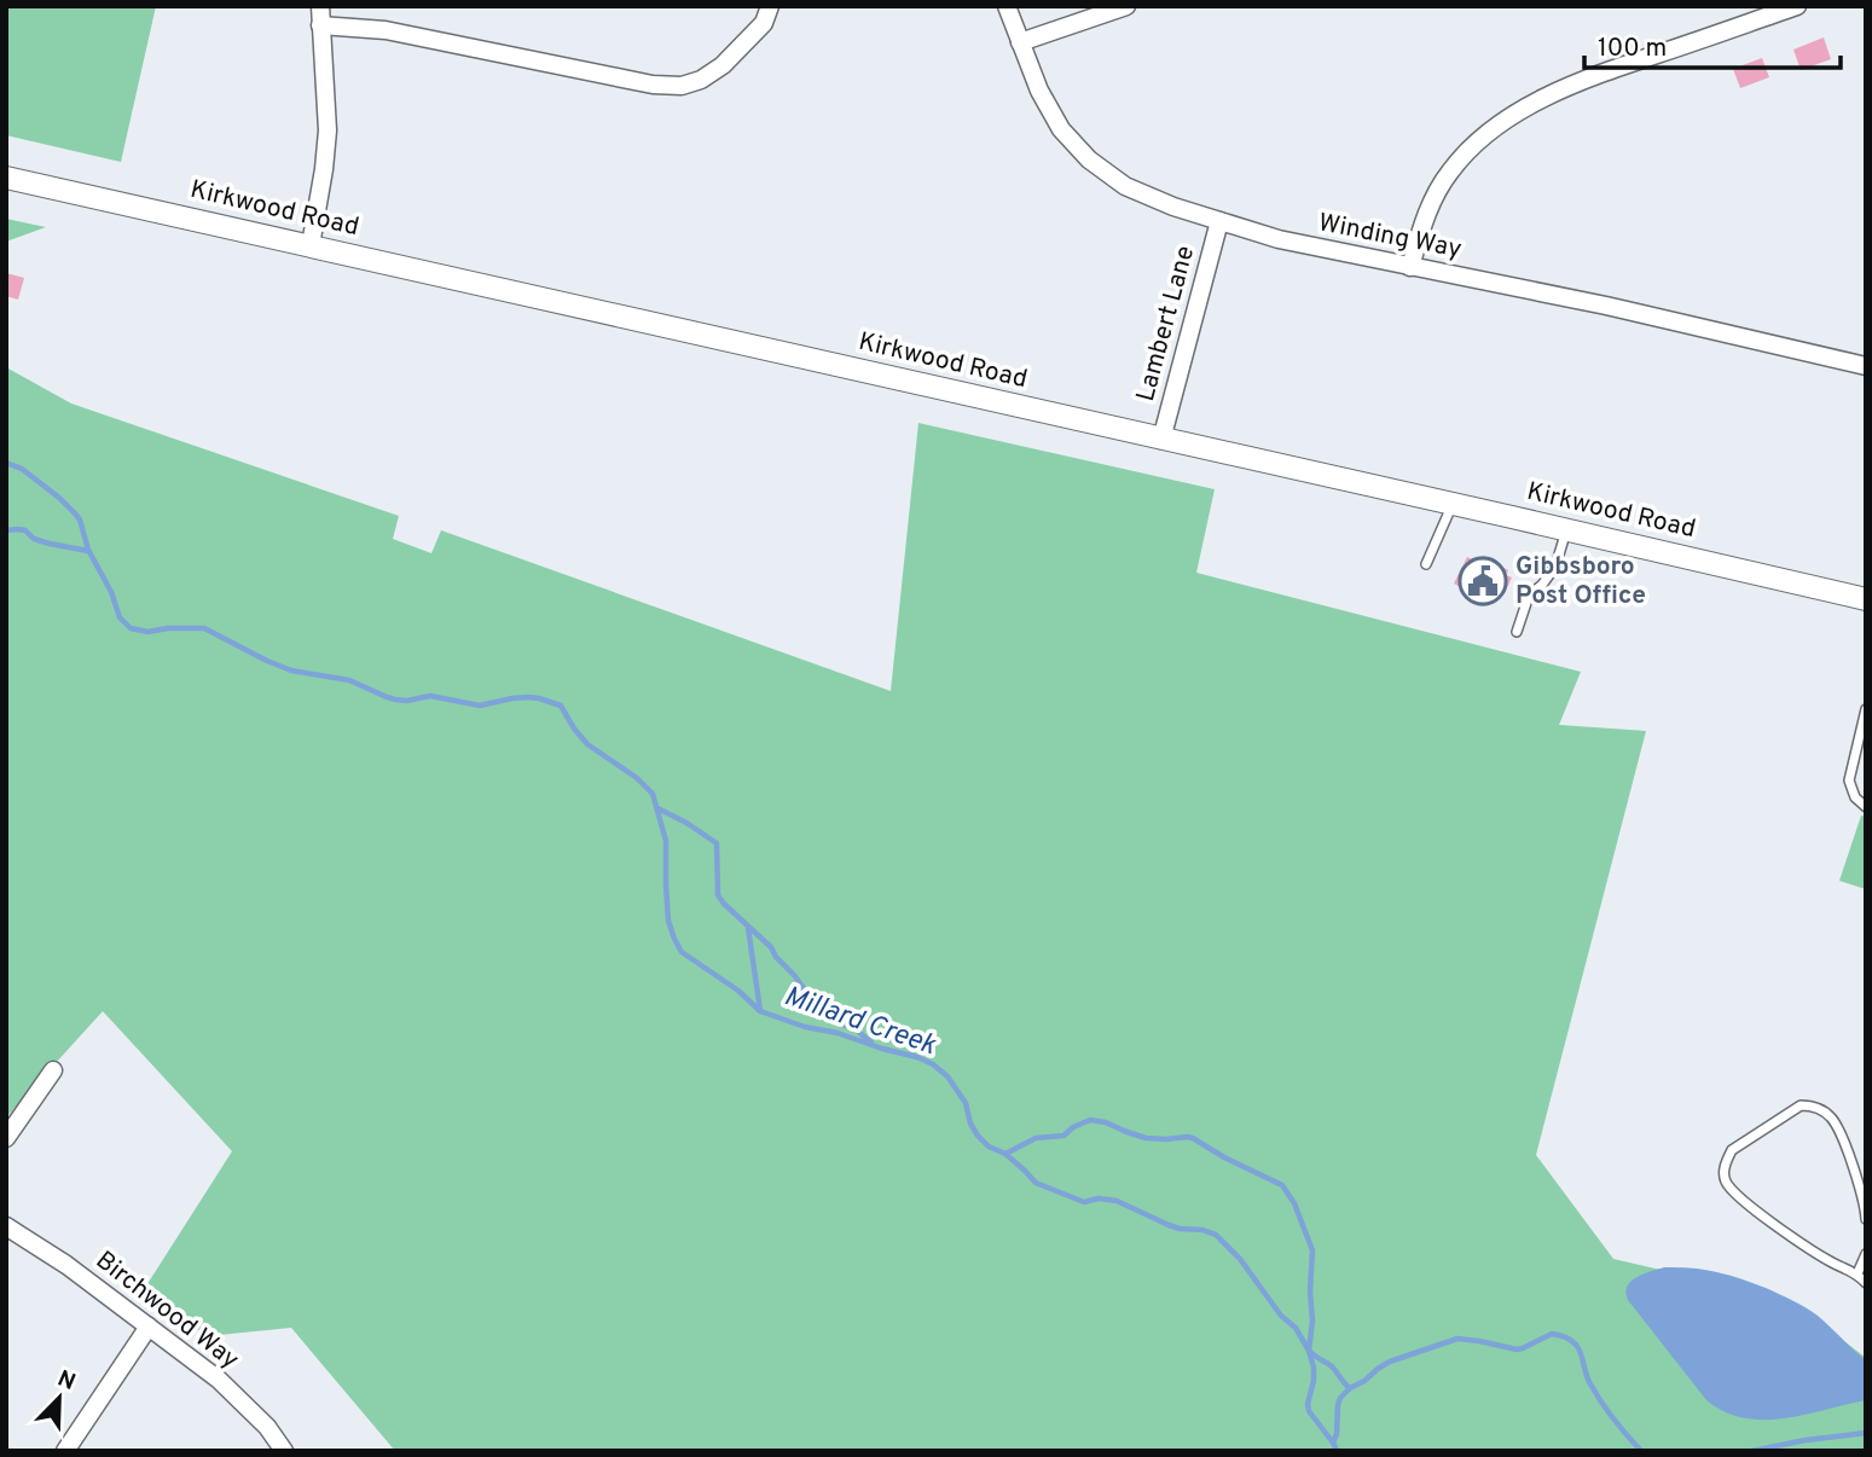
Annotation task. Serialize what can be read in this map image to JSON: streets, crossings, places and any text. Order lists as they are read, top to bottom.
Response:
{
  "streets": {
    "street": [
      "Kirkwood Road",
      "Winding Way",
      "Lambert Lane",
      "Birchwood Way"
    ]
  },
  "crossings": [
    ["Kirkwood Road", "Lambert Lane"],
    ["Winding Way", "Lambert Lane"]
  ],
  "water": ["Millard Creek"],
  "places": {
    "public building": ["Gibbsboro Post Office"]
  },
  "scale_bar": "100 m",
  "north": "top right"
}
